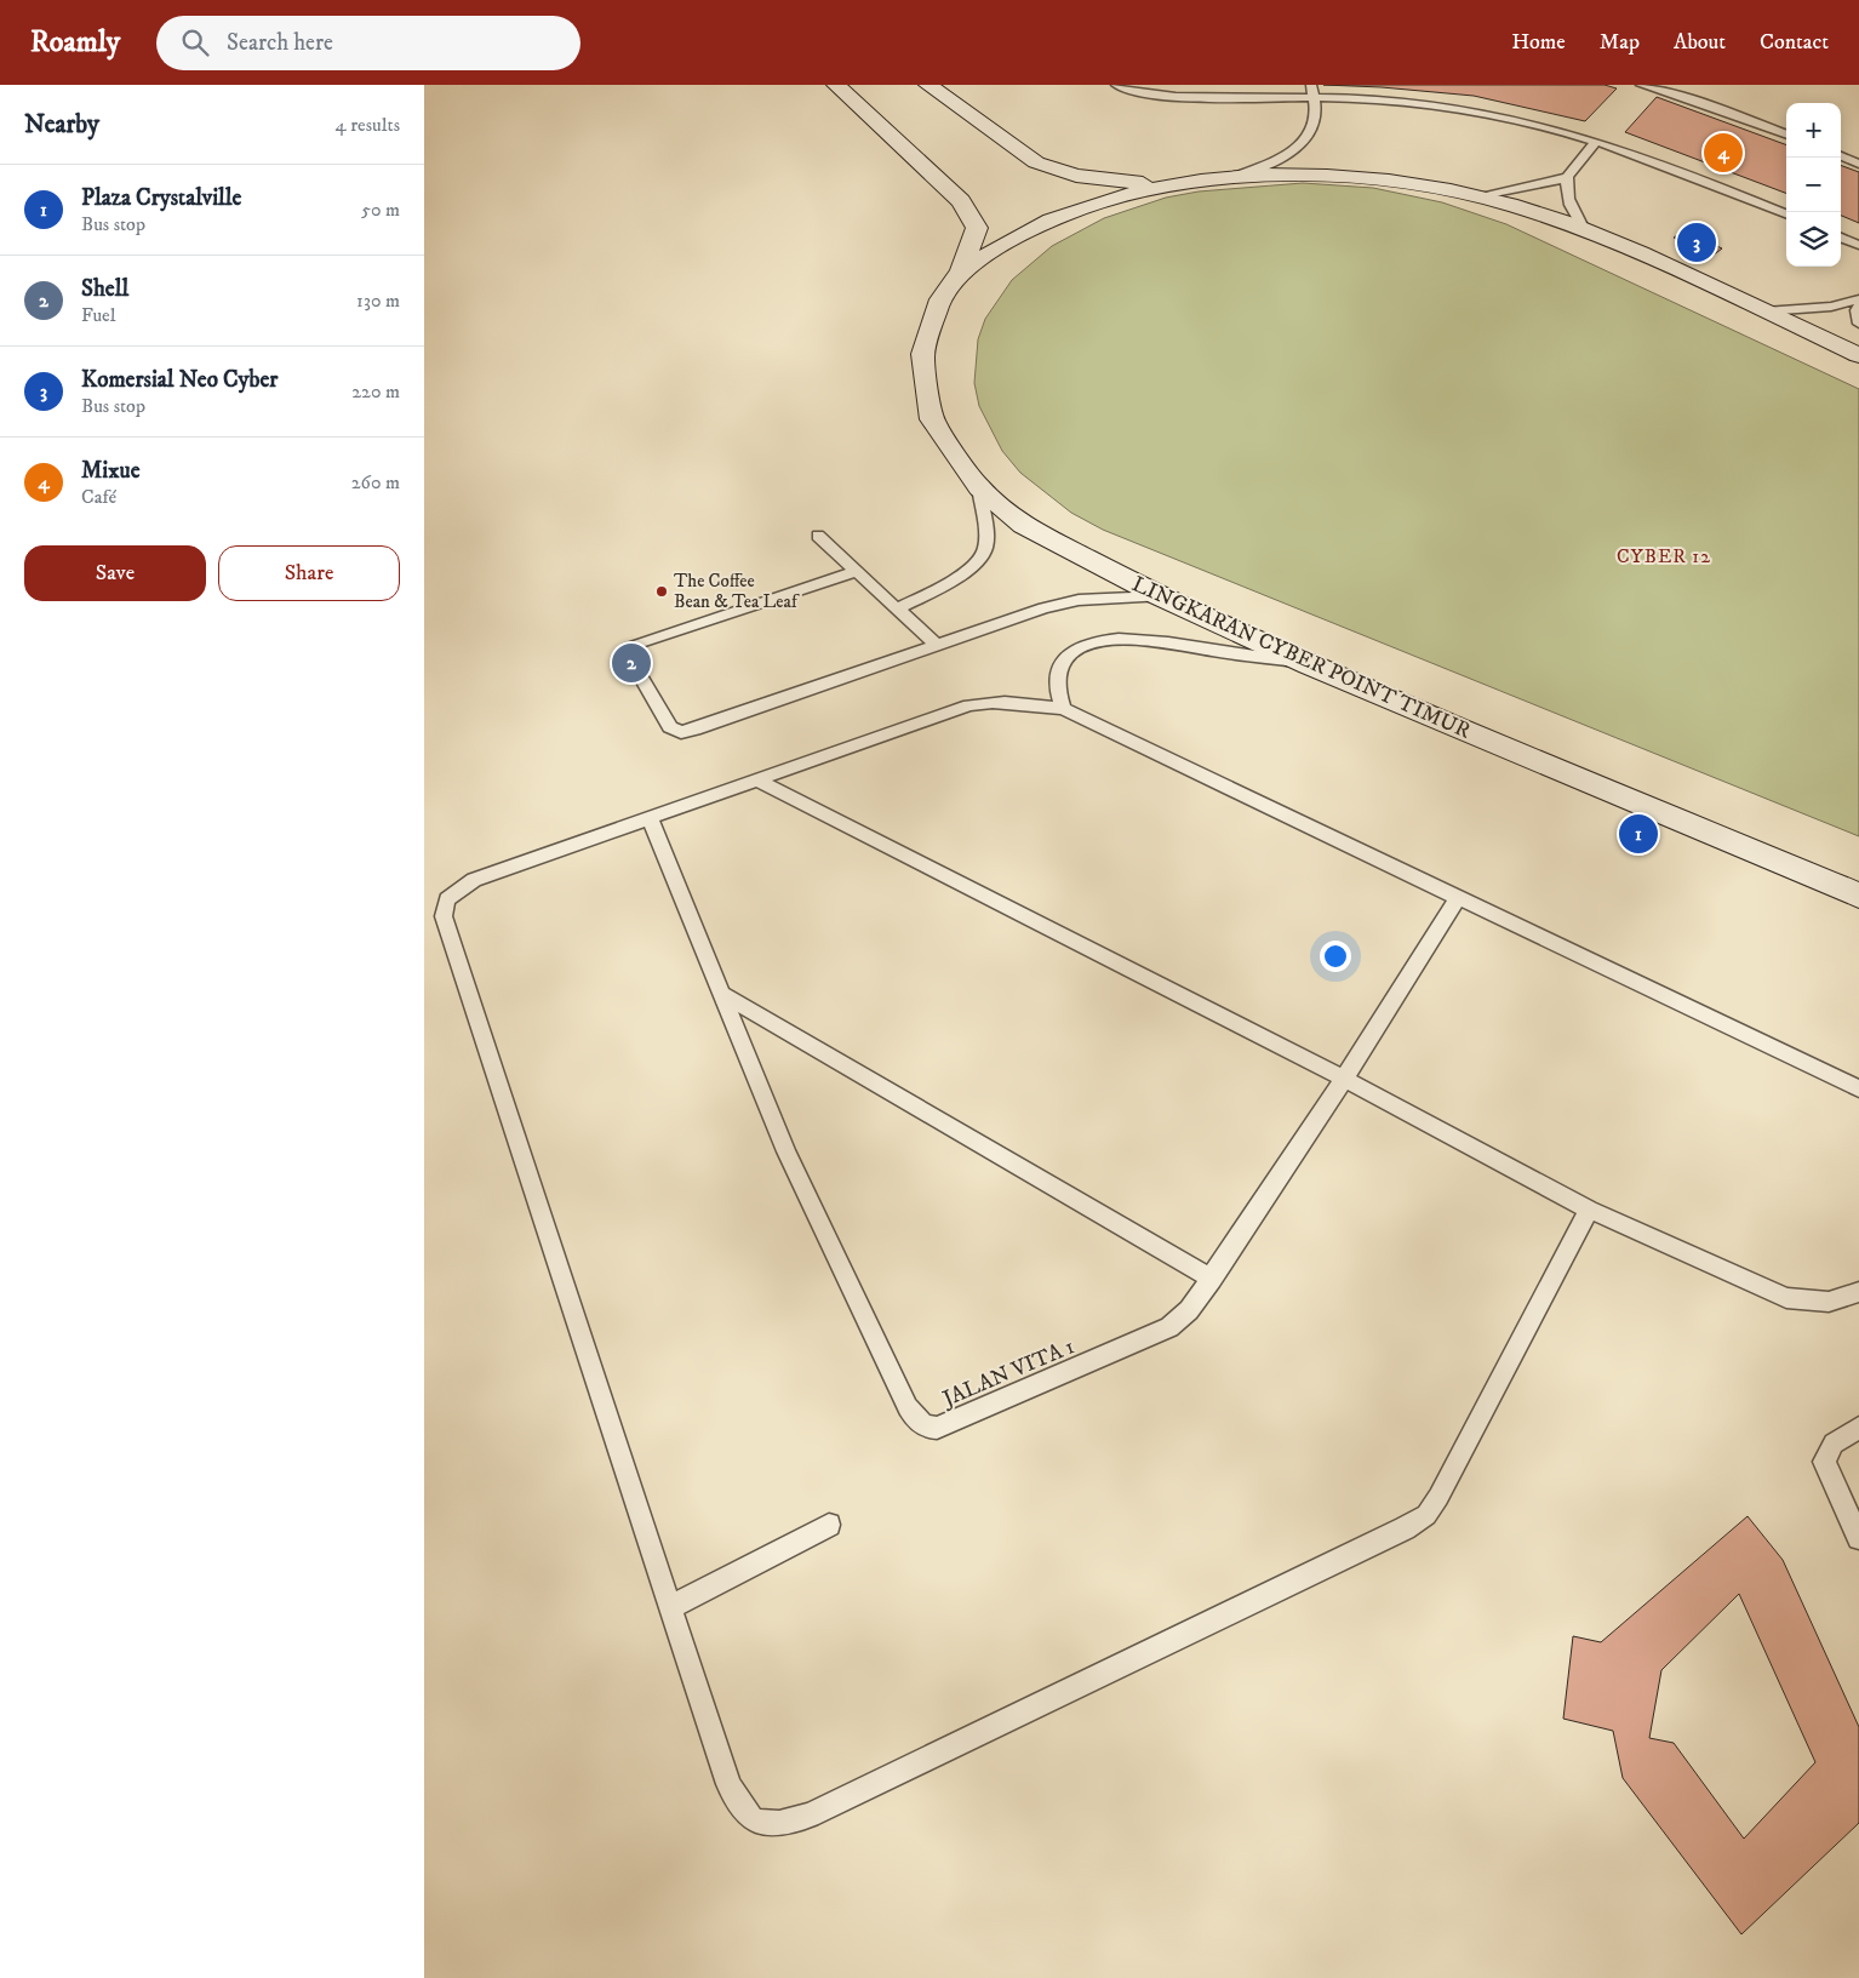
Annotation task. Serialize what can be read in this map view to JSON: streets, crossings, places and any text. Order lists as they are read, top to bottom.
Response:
{
  "streets": {
    "main road": ["LINGKARAN CYBER POINT TIMUR"],
    "lane": ["JALAN VITA 1"]
  },
  "districts": ["CYBER 12"],
  "places": ["The Coffee Bean & Tea Leaf"],
  "page": {
    "header": "Roamly",
    "search": "Search here",
    "nav": [
      "Home",
      "Map",
      "About",
      "Contact"
    ],
    "heading": ["Nearby", "4 results"],
    "map_buttons": ["+", "−"],
    "pins": [
      "4",
      "3",
      "2",
      "1"
    ],
    "list": [
      {
        "mark": "1",
        "name": "Plaza Crystalville",
        "note": "Bus stop",
        "value": "50 m"
      },
      {
        "mark": "2",
        "name": "Shell",
        "note": "Fuel",
        "value": "130 m"
      },
      {
        "mark": "3",
        "name": "Komersial Neo Cyber",
        "note": "Bus stop",
        "value": "220 m"
      },
      {
        "mark": "4",
        "name": "Mixue",
        "note": "Café",
        "value": "260 m"
      }
    ],
    "buttons": ["Save", "Share"]
  }
}
